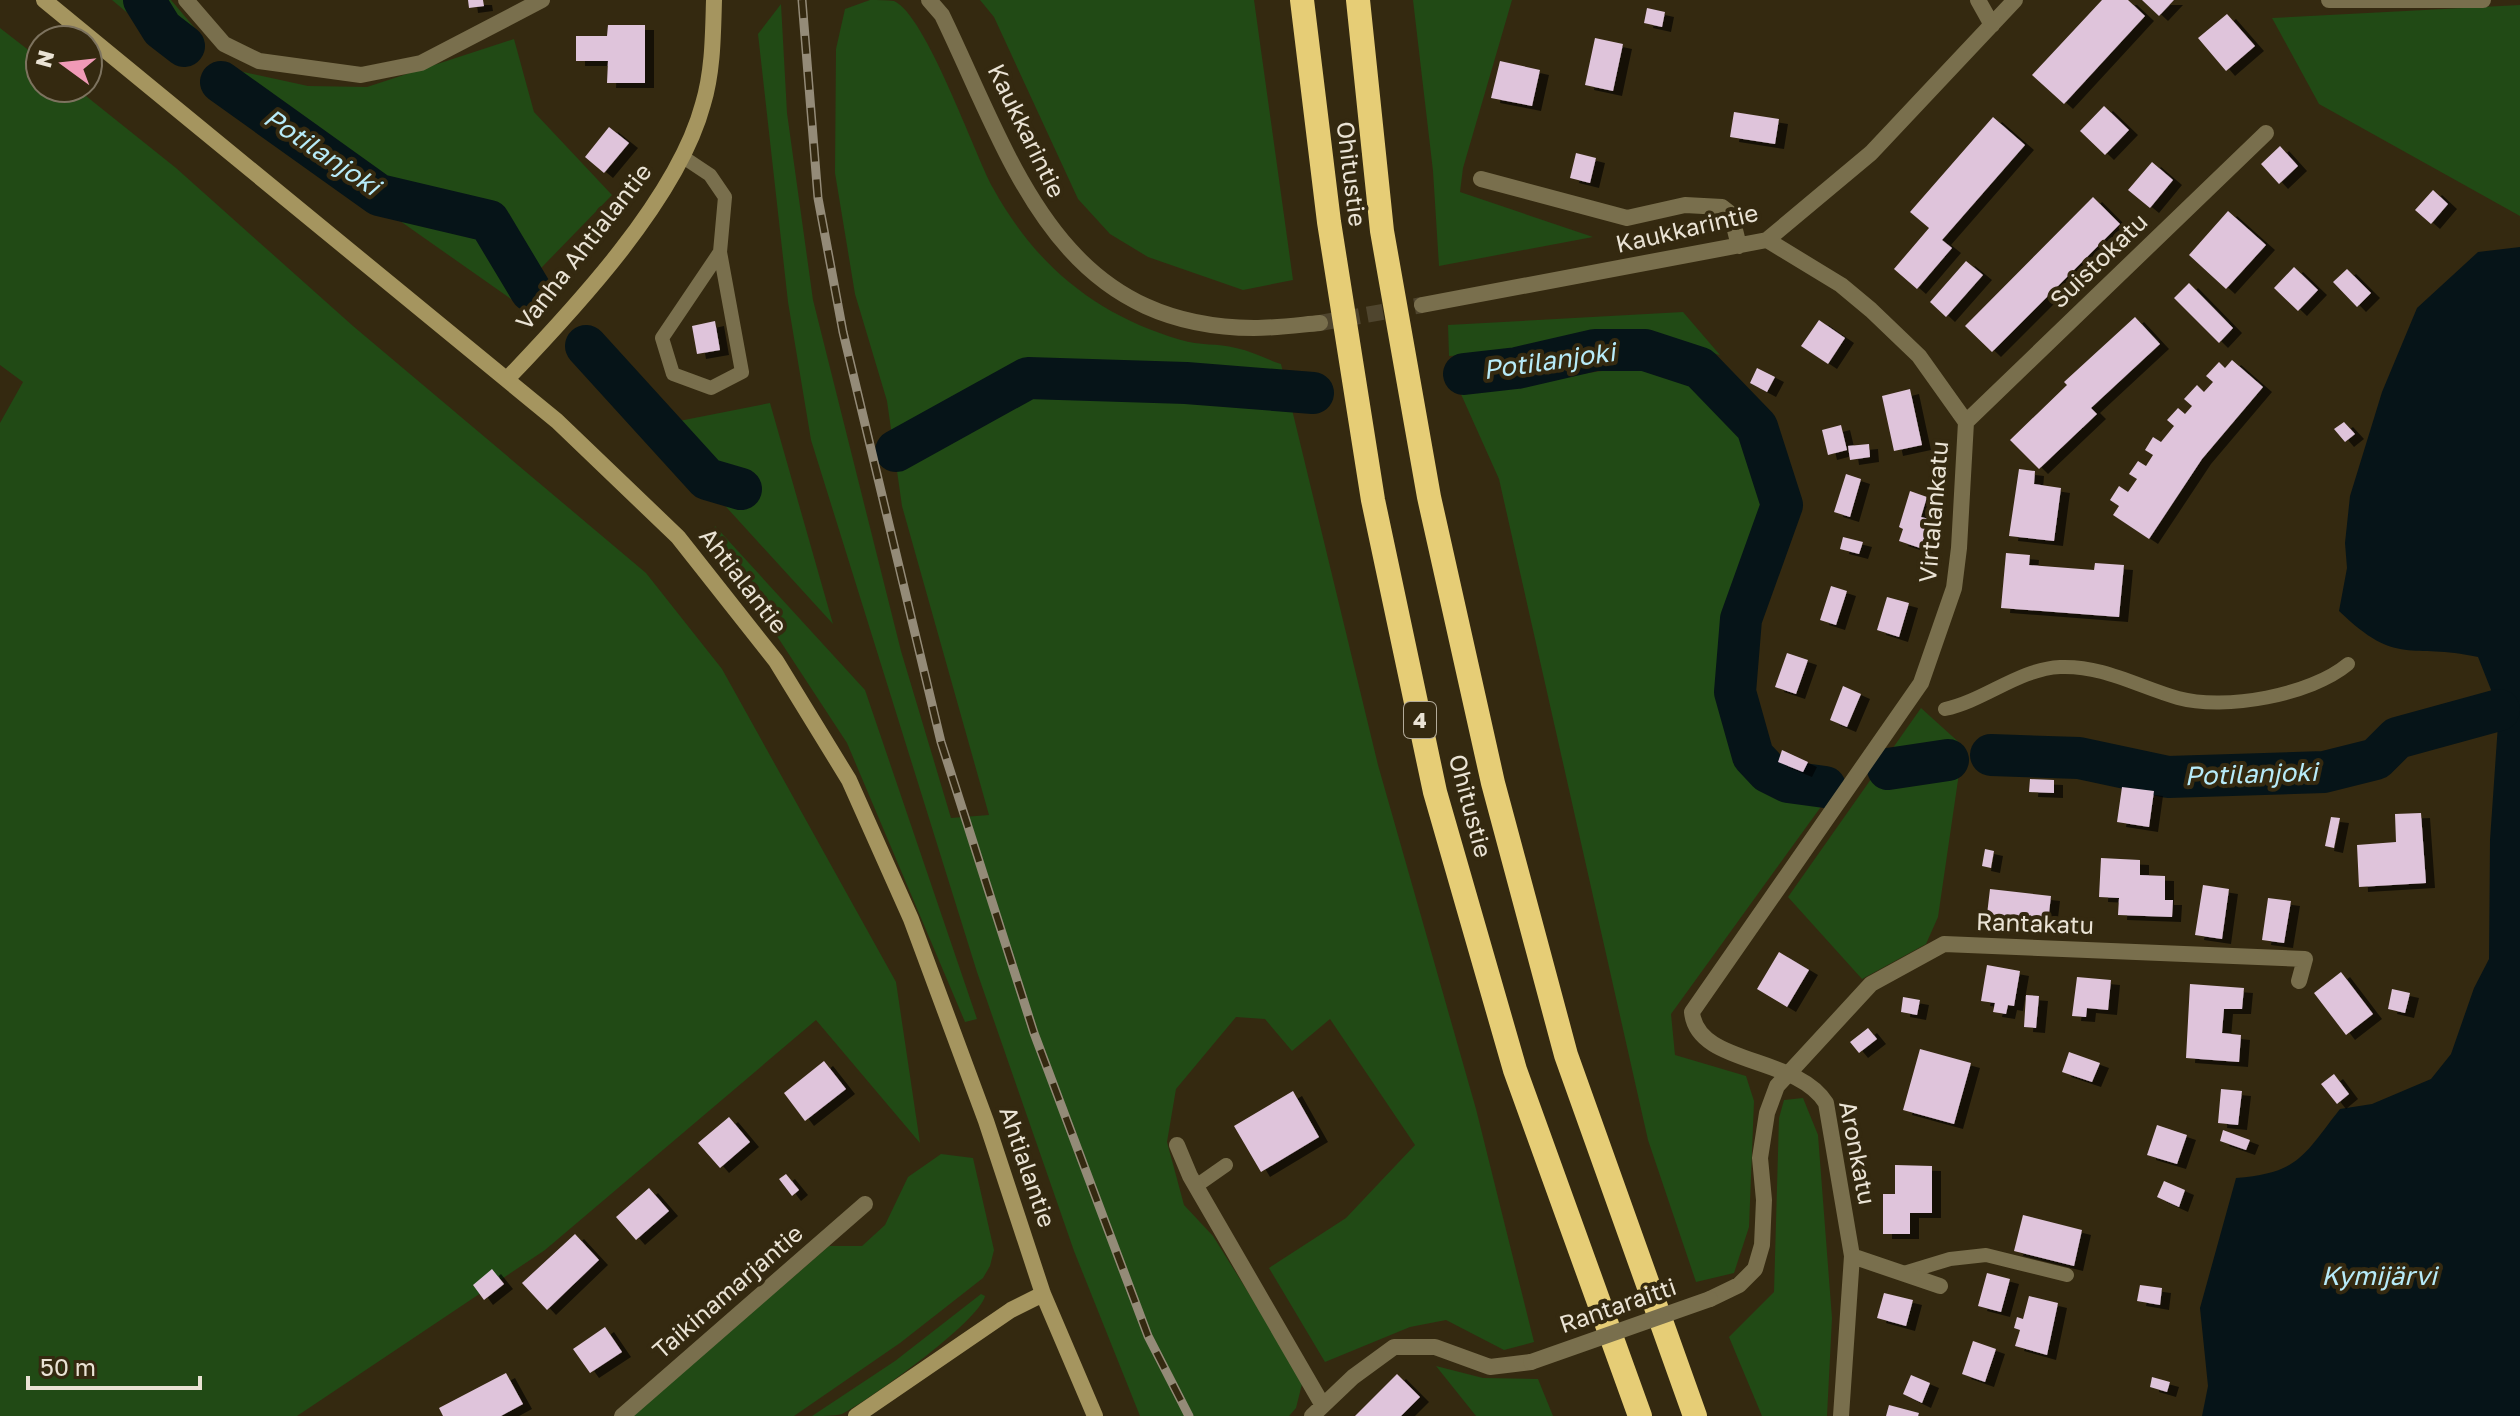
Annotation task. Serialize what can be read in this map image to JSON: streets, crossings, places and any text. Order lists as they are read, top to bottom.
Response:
{
  "streets": {
    "highway": ["Ohitustie", "4"],
    "main road": ["Vanha Ahtialantie", "Ahtialantie"],
    "street": [
      "Kaukkarintie",
      "Suistokatu",
      "Virtalankatu",
      "Rantakatu",
      "Aronkatu",
      "Taikinamarjantie",
      "Rantaraitti"
    ]
  },
  "crossings": [
    ["Kaukkarintie", "Virtalankatu"],
    ["Vanha Ahtialantie", "Ahtialantie"],
    ["Suistokatu", "Virtalankatu"],
    ["Virtalankatu", "Aronkatu"],
    ["Rantakatu", "Aronkatu"],
    ["Rantakatu", "Rantaraitti"],
    ["Aronkatu", "Rantaraitti"]
  ],
  "water": ["Potilanjoki", "Kymijärvi"],
  "scale_bar": "50 m",
  "north": "left"
}
